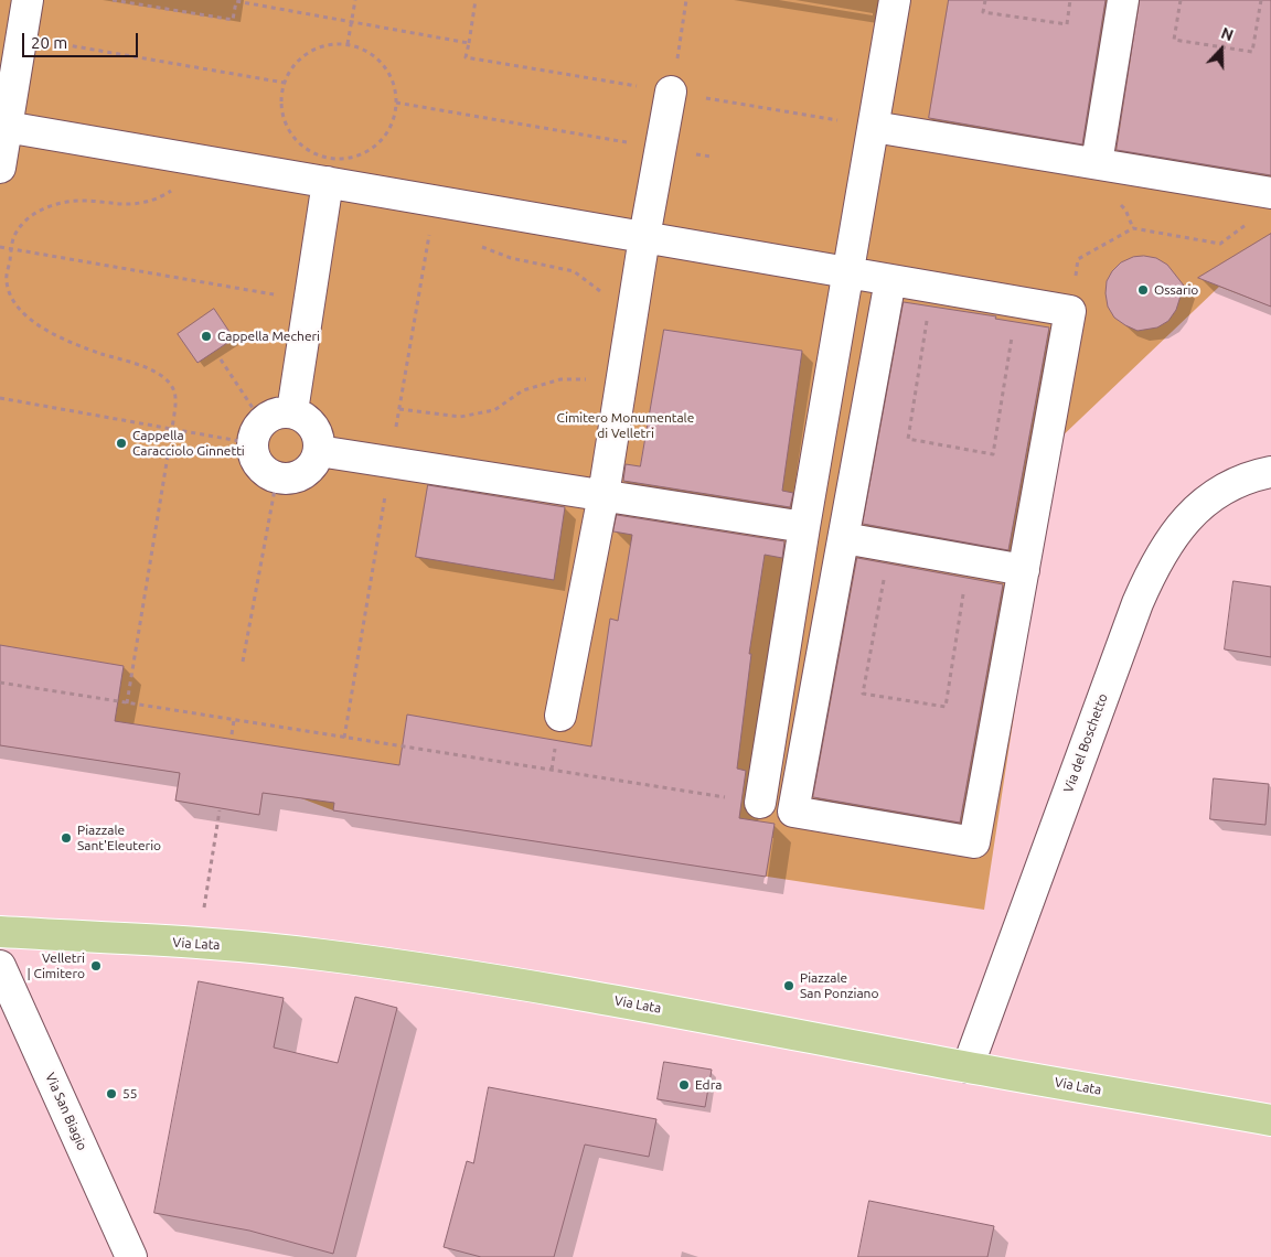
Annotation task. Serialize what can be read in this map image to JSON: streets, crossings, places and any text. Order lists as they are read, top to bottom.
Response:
{
  "streets": {
    "main road": ["Via Lata"],
    "street": ["Via del Boschetto", "Via San Biagio"]
  },
  "crossings": [
    ["Via del Boschetto", "Via Lata"]
  ],
  "parks": ["Cimitero Monumentale di Velletri"],
  "places": [
    "Ossario",
    "Cappella Mecheri",
    "Cappella Caracciolo Ginnetti",
    "Piazzale Sant'Eleuterio",
    "Velletri | Cimitero",
    "Piazzale San Ponziano",
    "Edra",
    "55"
  ],
  "scale_bar": "20 m",
  "north": "top"
}
